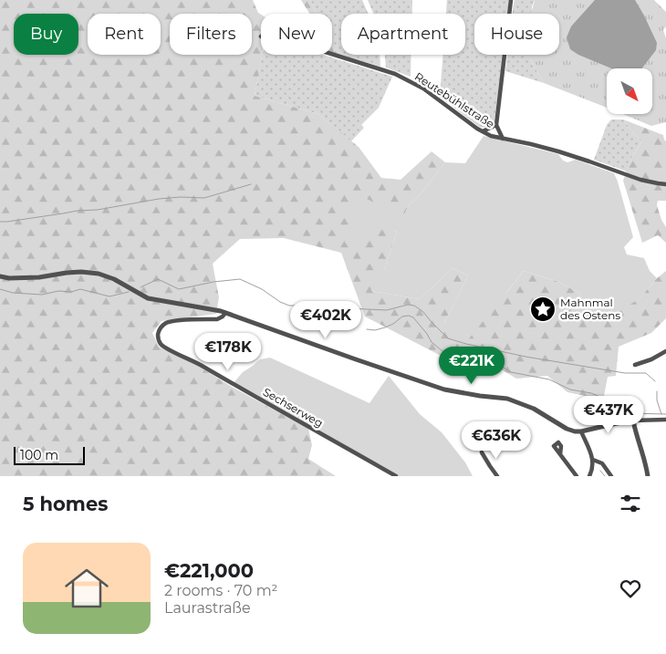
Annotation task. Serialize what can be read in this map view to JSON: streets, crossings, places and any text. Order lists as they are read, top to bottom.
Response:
{
  "streets": {
    "street": ["Reutebühlstraße", "Sechserweg"]
  },
  "places": {
    "place": ["Mahnmal des Ostens"]
  },
  "scale_bar": "100 m",
  "north": "bottom right",
  "page": {
    "chip": [
      "Buy",
      "Rent",
      "Filters",
      "New",
      "Apartment",
      "House"
    ],
    "price": [
      "€402K",
      "€178K",
      "€221K",
      "€437K",
      "€636K"
    ],
    "scale": "100 m",
    "heading": "5 homes",
    "list": [
      {
        "name": "€221,000",
        "note": "2 rooms · 70 m² · Laurastraße"
      }
    ]
  }
}
